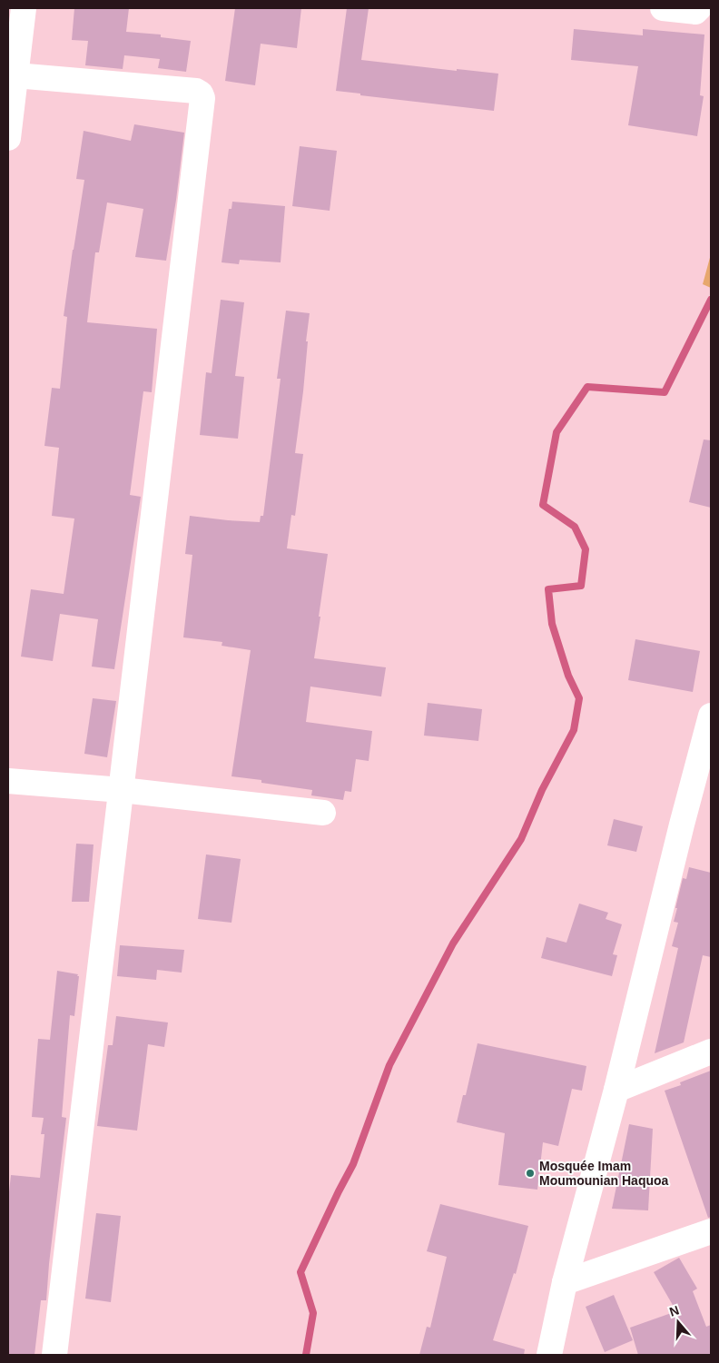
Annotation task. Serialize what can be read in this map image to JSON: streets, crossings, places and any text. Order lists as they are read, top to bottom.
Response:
{
  "places": ["Mosquée Imam Moumounian Haquoa"],
  "north": "top"
}
